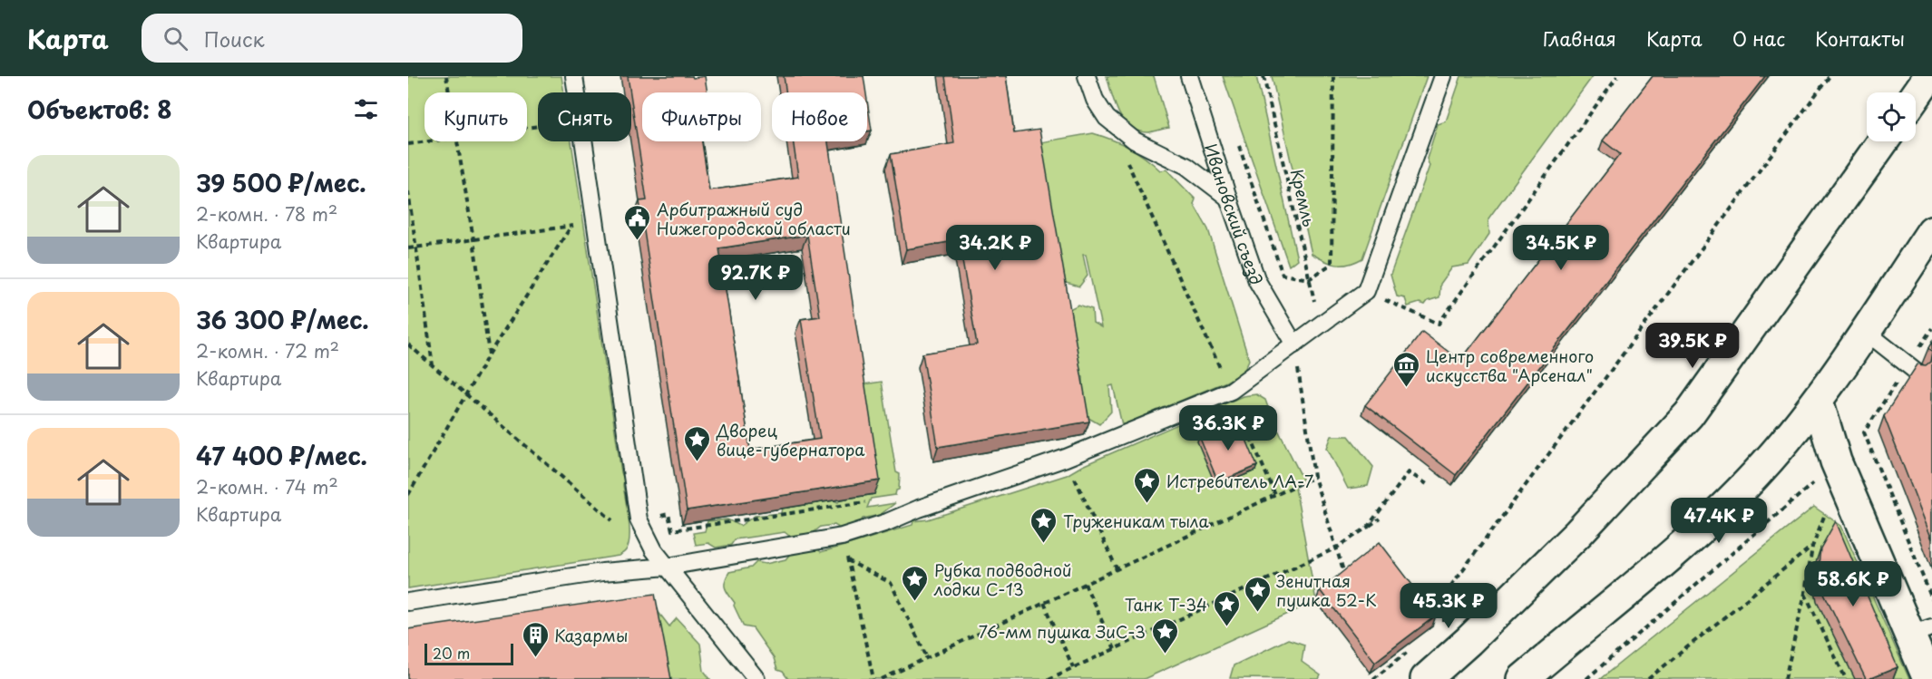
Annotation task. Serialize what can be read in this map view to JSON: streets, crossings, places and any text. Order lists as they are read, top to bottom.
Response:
{
  "streets": {
    "lane": ["Ивановский съезд"],
    "path": ["Кремль"]
  },
  "places": {
    "public building": ["Арбитражный суд Нижегородской области"],
    "museum": ["Центр современного искусства \"Арсенал\""],
    "place": [
      "Дворец вице-губернатора",
      "Истребитель ЛА-7",
      "Труженикам тыла",
      "Рубка подводной лодки С-13",
      "Зенитная пушка 52-К",
      "Танк Т-34",
      "76-мм пушка ЗиС-3"
    ],
    "building": ["Казармы"]
  },
  "scale_bar": "20 m",
  "page": {
    "header": "Карта",
    "search": "Поиск",
    "nav": [
      "Главная",
      "Карта",
      "О нас",
      "Контакты"
    ],
    "heading": "Объектов: 8",
    "chip": [
      "Купить",
      "Снять",
      "Фильтры",
      "Новое"
    ],
    "list": [
      {
        "name": "39 500 ₽/мес.",
        "note": "2-комн. · 78 m² · Квартира"
      },
      {
        "name": "36 300 ₽/мес.",
        "note": "2-комн. · 72 m² · Квартира"
      },
      {
        "name": "47 400 ₽/мес.",
        "note": "2-комн. · 74 m² · Квартира"
      }
    ],
    "price": [
      "34.2K ₽",
      "34.5K ₽",
      "92.7K ₽",
      "39.5K ₽",
      "36.3K ₽",
      "47.4K ₽",
      "58.6K ₽",
      "45.3K ₽"
    ],
    "scale": "20 m"
  }
}
